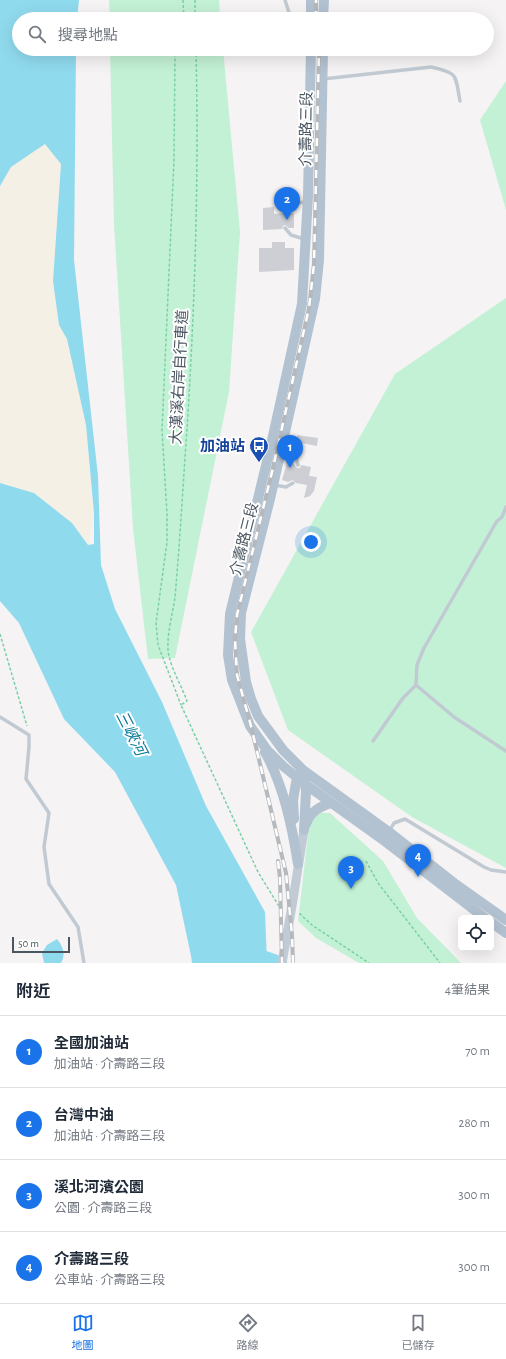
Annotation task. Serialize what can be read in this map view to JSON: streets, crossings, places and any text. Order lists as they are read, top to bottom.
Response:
{
  "streets": {
    "main road": ["介壽路三段"],
    "path": ["大漢溪右岸自行車道"]
  },
  "water": ["三峽河"],
  "places": {
    "bus stop": ["加油站"]
  },
  "scale_bar": "50 m",
  "page": {
    "search": "搜尋地點",
    "pins": [
      "2",
      "1",
      "4",
      "3"
    ],
    "scale": "50 m",
    "heading": ["附近", "4筆結果"],
    "list": [
      {
        "mark": "1",
        "name": "全國加油站",
        "note": "加油站 · 介壽路三段",
        "value": "70 m"
      },
      {
        "mark": "2",
        "name": "台灣中油",
        "note": "加油站 · 介壽路三段",
        "value": "280 m"
      },
      {
        "mark": "3",
        "name": "溪北河濱公園",
        "note": "公園 · 介壽路三段",
        "value": "300 m"
      },
      {
        "mark": "4",
        "name": "介壽路三段",
        "note": "公車站 · 介壽路三段",
        "value": "300 m"
      }
    ],
    "nav": ["地圖", "路線", "已儲存"]
  }
}
